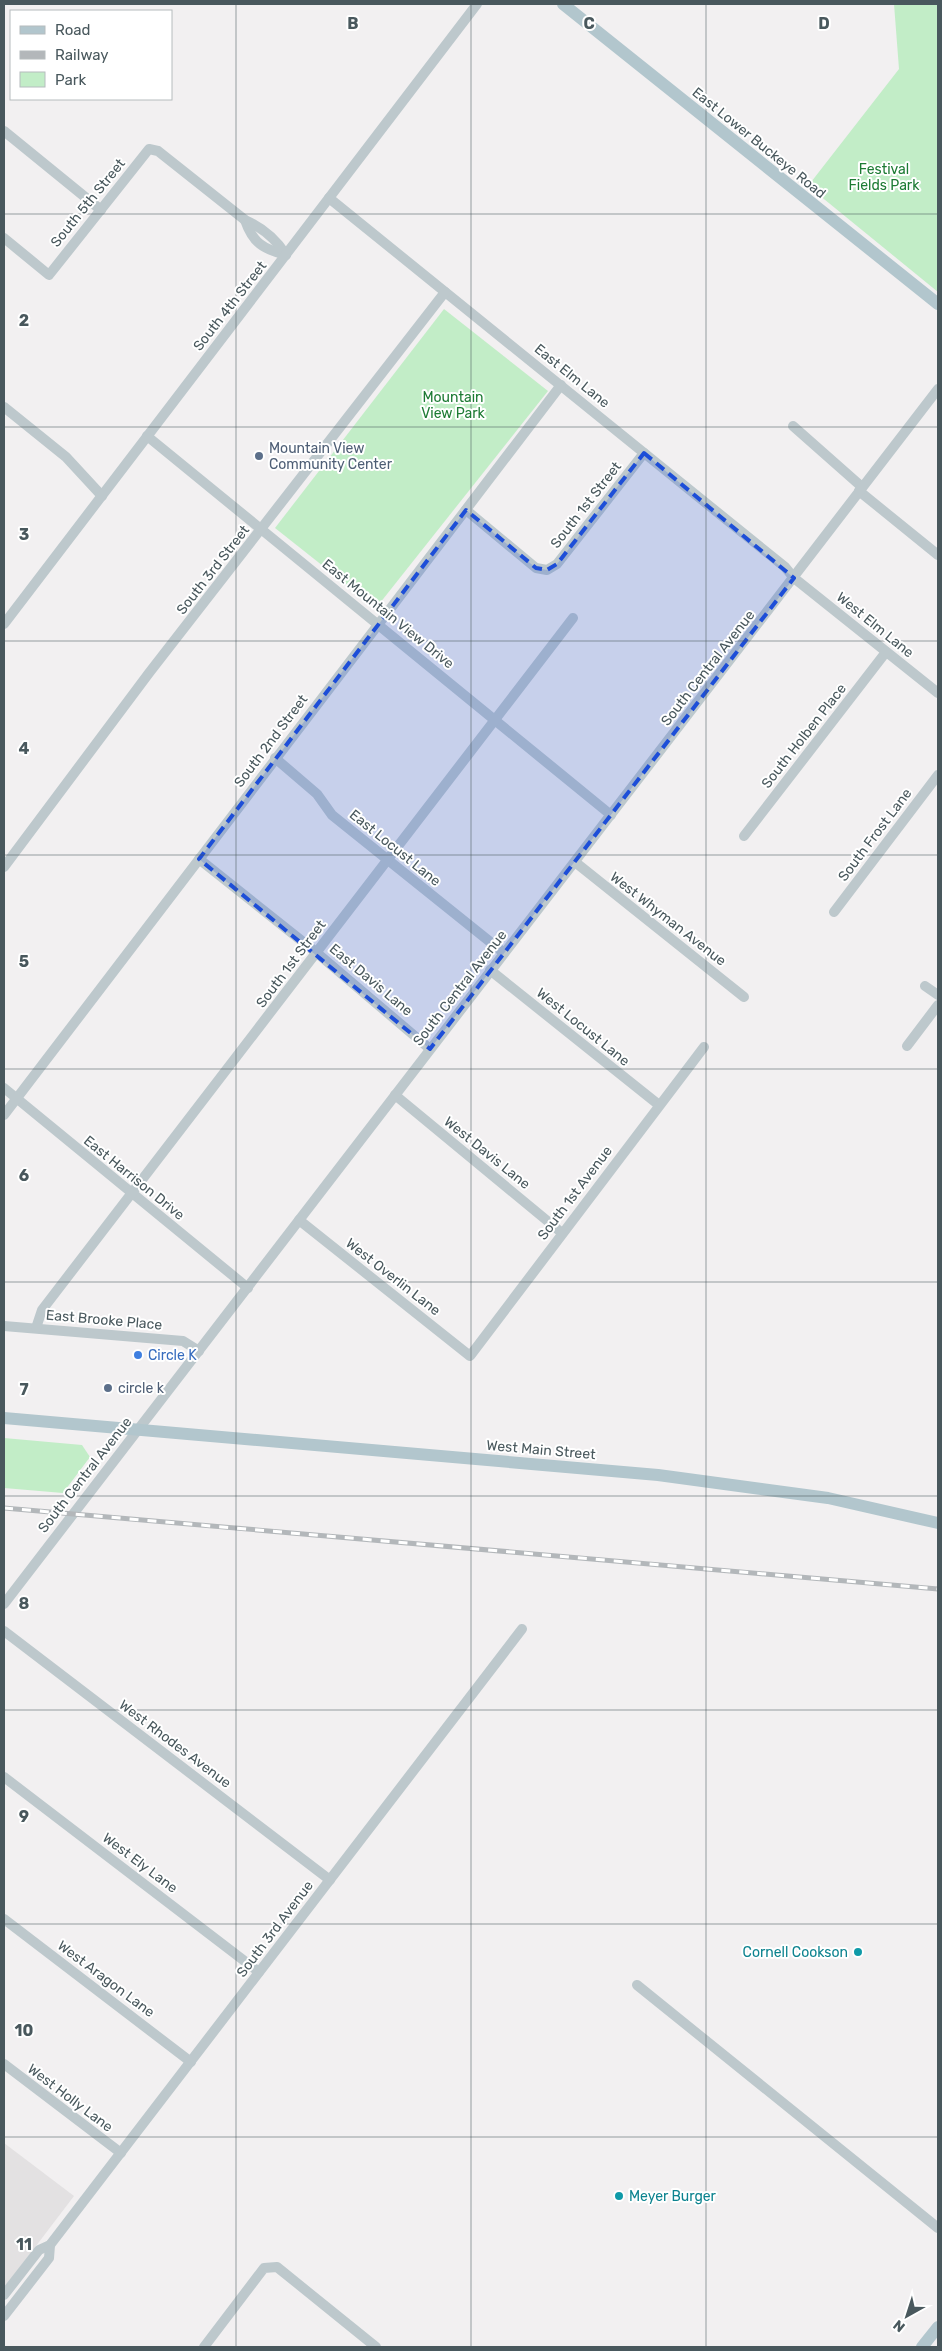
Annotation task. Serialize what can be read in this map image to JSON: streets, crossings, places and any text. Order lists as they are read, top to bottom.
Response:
{
  "streets": {
    "main road": ["East Lower Buckeye Road", "West Main Street"],
    "street": [
      "South 5th Street",
      "South 4th Street",
      "East Elm Lane",
      "South 1st Street",
      "South 3rd Street",
      "East Mountain View Drive",
      "West Elm Lane",
      "South Central Avenue",
      "South Holben Place",
      "South 2nd Street",
      "South Frost Lane",
      "East Locust Lane",
      "West Whyman Avenue",
      "East Davis Lane",
      "West Locust Lane",
      "West Davis Lane",
      "East Harrison Drive",
      "South 1st Avenue",
      "West Overlin Lane",
      "East Brooke Place",
      "West Rhodes Avenue",
      "West Ely Lane",
      "South 3rd Avenue",
      "West Aragon Lane",
      "West Holly Lane"
    ]
  },
  "crossings": [
    ["South 5th Street", "South 4th Street"],
    ["South 4th Street", "East Elm Lane"],
    ["South 4th Street", "East Mountain View Drive"],
    ["East Elm Lane", "South 1st Street"],
    ["East Elm Lane", "South 3rd Street"],
    ["East Elm Lane", "West Elm Lane"],
    ["East Elm Lane", "South Central Avenue"],
    ["East Elm Lane", "South 2nd Street"],
    ["South 1st Street", "East Mountain View Drive"],
    ["South 1st Street", "South 2nd Street"],
    ["South 1st Street", "East Locust Lane"],
    ["South 1st Street", "East Davis Lane"],
    ["South 1st Street", "East Harrison Drive"],
    ["South 1st Street", "East Brooke Place"],
    ["South 3rd Street", "East Mountain View Drive"],
    ["East Mountain View Drive", "South Central Avenue"],
    ["East Mountain View Drive", "South 2nd Street"],
    ["West Elm Lane", "South Central Avenue"],
    ["West Elm Lane", "South Holben Place"],
    ["South Central Avenue", "East Locust Lane"],
    ["South Central Avenue", "West Whyman Avenue"],
    ["South Central Avenue", "East Davis Lane"],
    ["South Central Avenue", "West Locust Lane"],
    ["South Central Avenue", "West Davis Lane"],
    ["South Central Avenue", "East Harrison Drive"],
    ["South Central Avenue", "West Overlin Lane"],
    ["South Central Avenue", "East Brooke Place"],
    ["South Central Avenue", "West Main Street"],
    ["South 2nd Street", "East Locust Lane"],
    ["South 2nd Street", "East Davis Lane"],
    ["South 2nd Street", "East Harrison Drive"],
    ["West Locust Lane", "South 1st Avenue"],
    ["West Davis Lane", "South 1st Avenue"],
    ["South 1st Avenue", "West Overlin Lane"],
    ["West Rhodes Avenue", "South 3rd Avenue"],
    ["West Ely Lane", "South 3rd Avenue"],
    ["South 3rd Avenue", "West Aragon Lane"],
    ["South 3rd Avenue", "West Holly Lane"]
  ],
  "parks": ["Festival Fields Park", "Mountain View Park"],
  "places": [
    "Mountain View Community Center",
    "Circle K",
    "circle k",
    "Cornell Cookson",
    "Meyer Burger"
  ],
  "legend": ["Road", "Railway", "Park"],
  "north": "bottom left",
  "grid": {
    "columns": ["B", "C", "D"],
    "rows": [
      "2",
      "3",
      "4",
      "5",
      "6",
      "7",
      "8",
      "9",
      "10",
      "11"
    ]
  }
}
